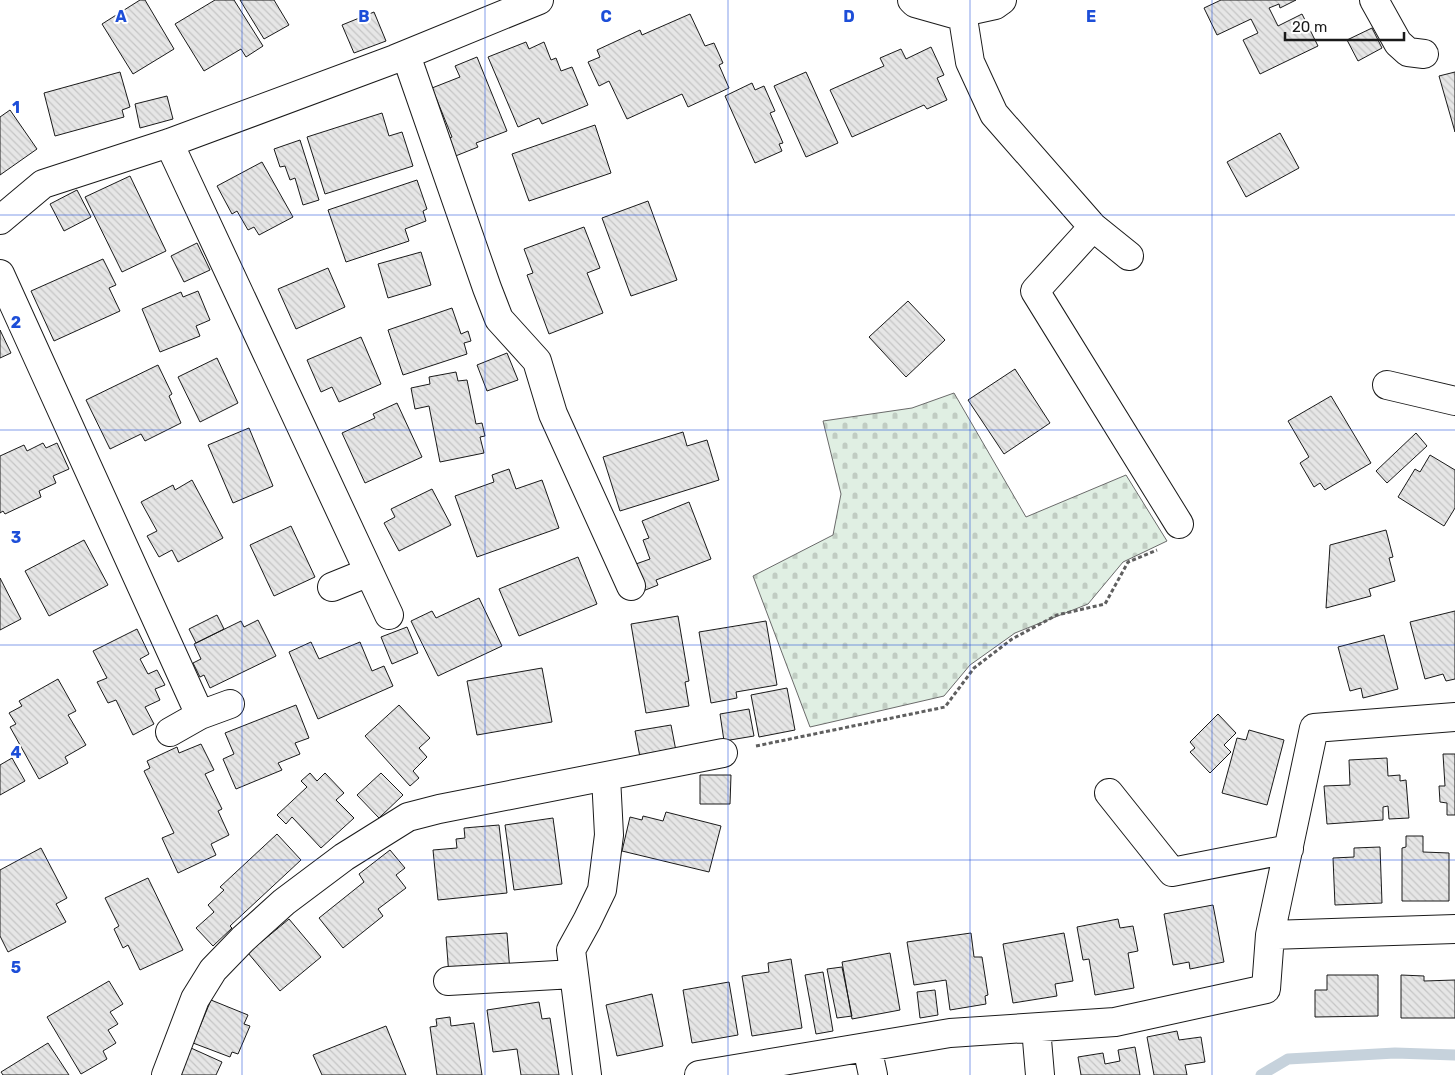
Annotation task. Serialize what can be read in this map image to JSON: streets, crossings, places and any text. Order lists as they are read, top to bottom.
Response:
{
  "scale_bar": "20 m",
  "grid": {
    "columns": [
      "A",
      "B",
      "C",
      "D",
      "E"
    ],
    "rows": [
      "1",
      "2",
      "3",
      "4",
      "5"
    ]
  }
}
